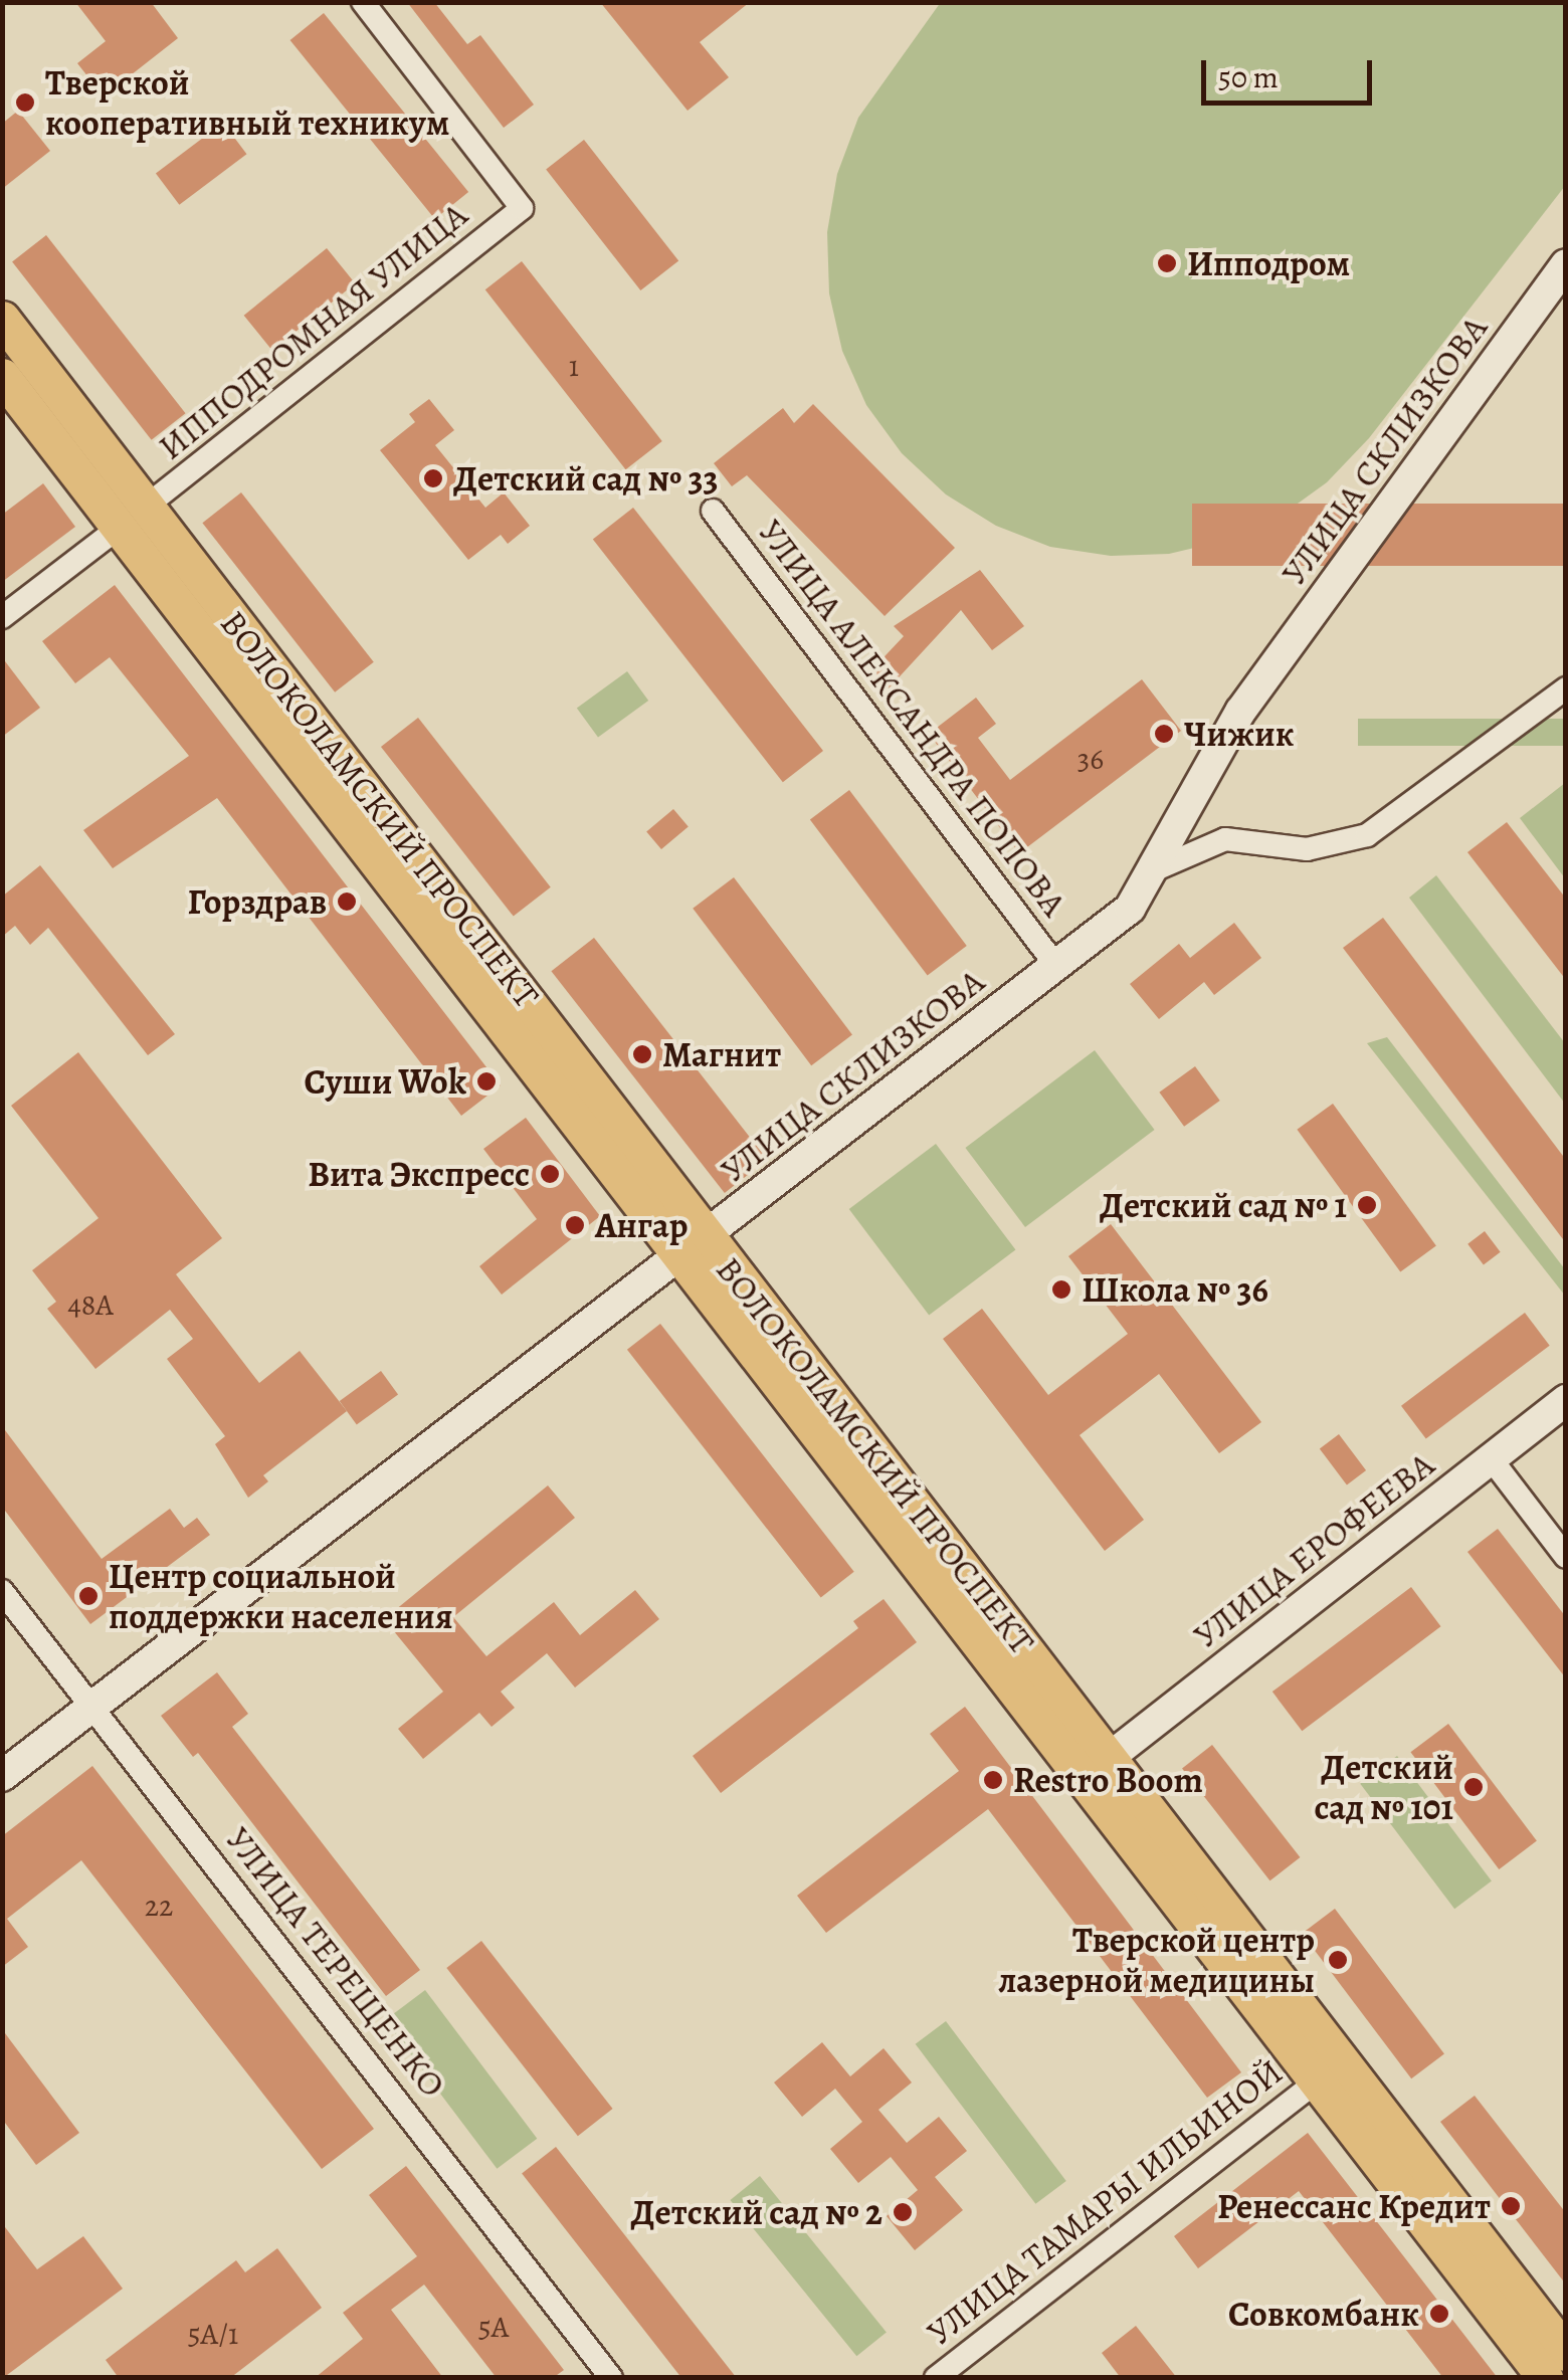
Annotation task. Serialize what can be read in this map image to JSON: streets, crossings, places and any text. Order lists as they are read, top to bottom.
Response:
{
  "streets": {
    "main road": ["ВОЛОКОЛАМСКИЙ ПРОСПЕКТ"],
    "street": [
      "ИППОДРОМНАЯ УЛИЦА",
      "УЛИЦА СКЛИЗКОВА",
      "УЛИЦА АЛЕКСАНДРА ПОПОВА",
      "УЛИЦА ЕРОФЕЕВА",
      "УЛИЦА ТЕРЕЩЕНКО",
      "УЛИЦА ТАМАРЫ ИЛЬИНОЙ"
    ]
  },
  "crossings": [
    ["ИППОДРОМНАЯ УЛИЦА", "ВОЛОКОЛАМСКИЙ ПРОСПЕКТ"],
    ["УЛИЦА СКЛИЗКОВА", "УЛИЦА АЛЕКСАНДРА ПОПОВА"],
    ["УЛИЦА СКЛИЗКОВА", "ВОЛОКОЛАМСКИЙ ПРОСПЕКТ"],
    ["УЛИЦА СКЛИЗКОВА", "УЛИЦА ТЕРЕЩЕНКО"],
    ["ВОЛОКОЛАМСКИЙ ПРОСПЕКТ", "УЛИЦА ЕРОФЕЕВА"],
    ["ВОЛОКОЛАМСКИЙ ПРОСПЕКТ", "УЛИЦА ТАМАРЫ ИЛЬИНОЙ"]
  ],
  "places": [
    "Тверской кооперативный техникум",
    "Ипподром",
    "Детский сад № 33",
    "Чижик",
    "Горздрав",
    "Магнит",
    "Суши Wok",
    "Вита Экспресс",
    "Детский сад № 1",
    "Ангар",
    "Школа № 36",
    "Центр социальной поддержки населения",
    "Restro Boom",
    "Детский сад № 101",
    "Тверской центр лазерной медицины",
    "Ренессанс Кредит",
    "Детский сад № 2",
    "Совкомбанк"
  ],
  "house_numbers": [
    "1",
    "36",
    "48А",
    "22",
    "5А",
    "5А/1"
  ],
  "scale_bar": "50 m"
}
